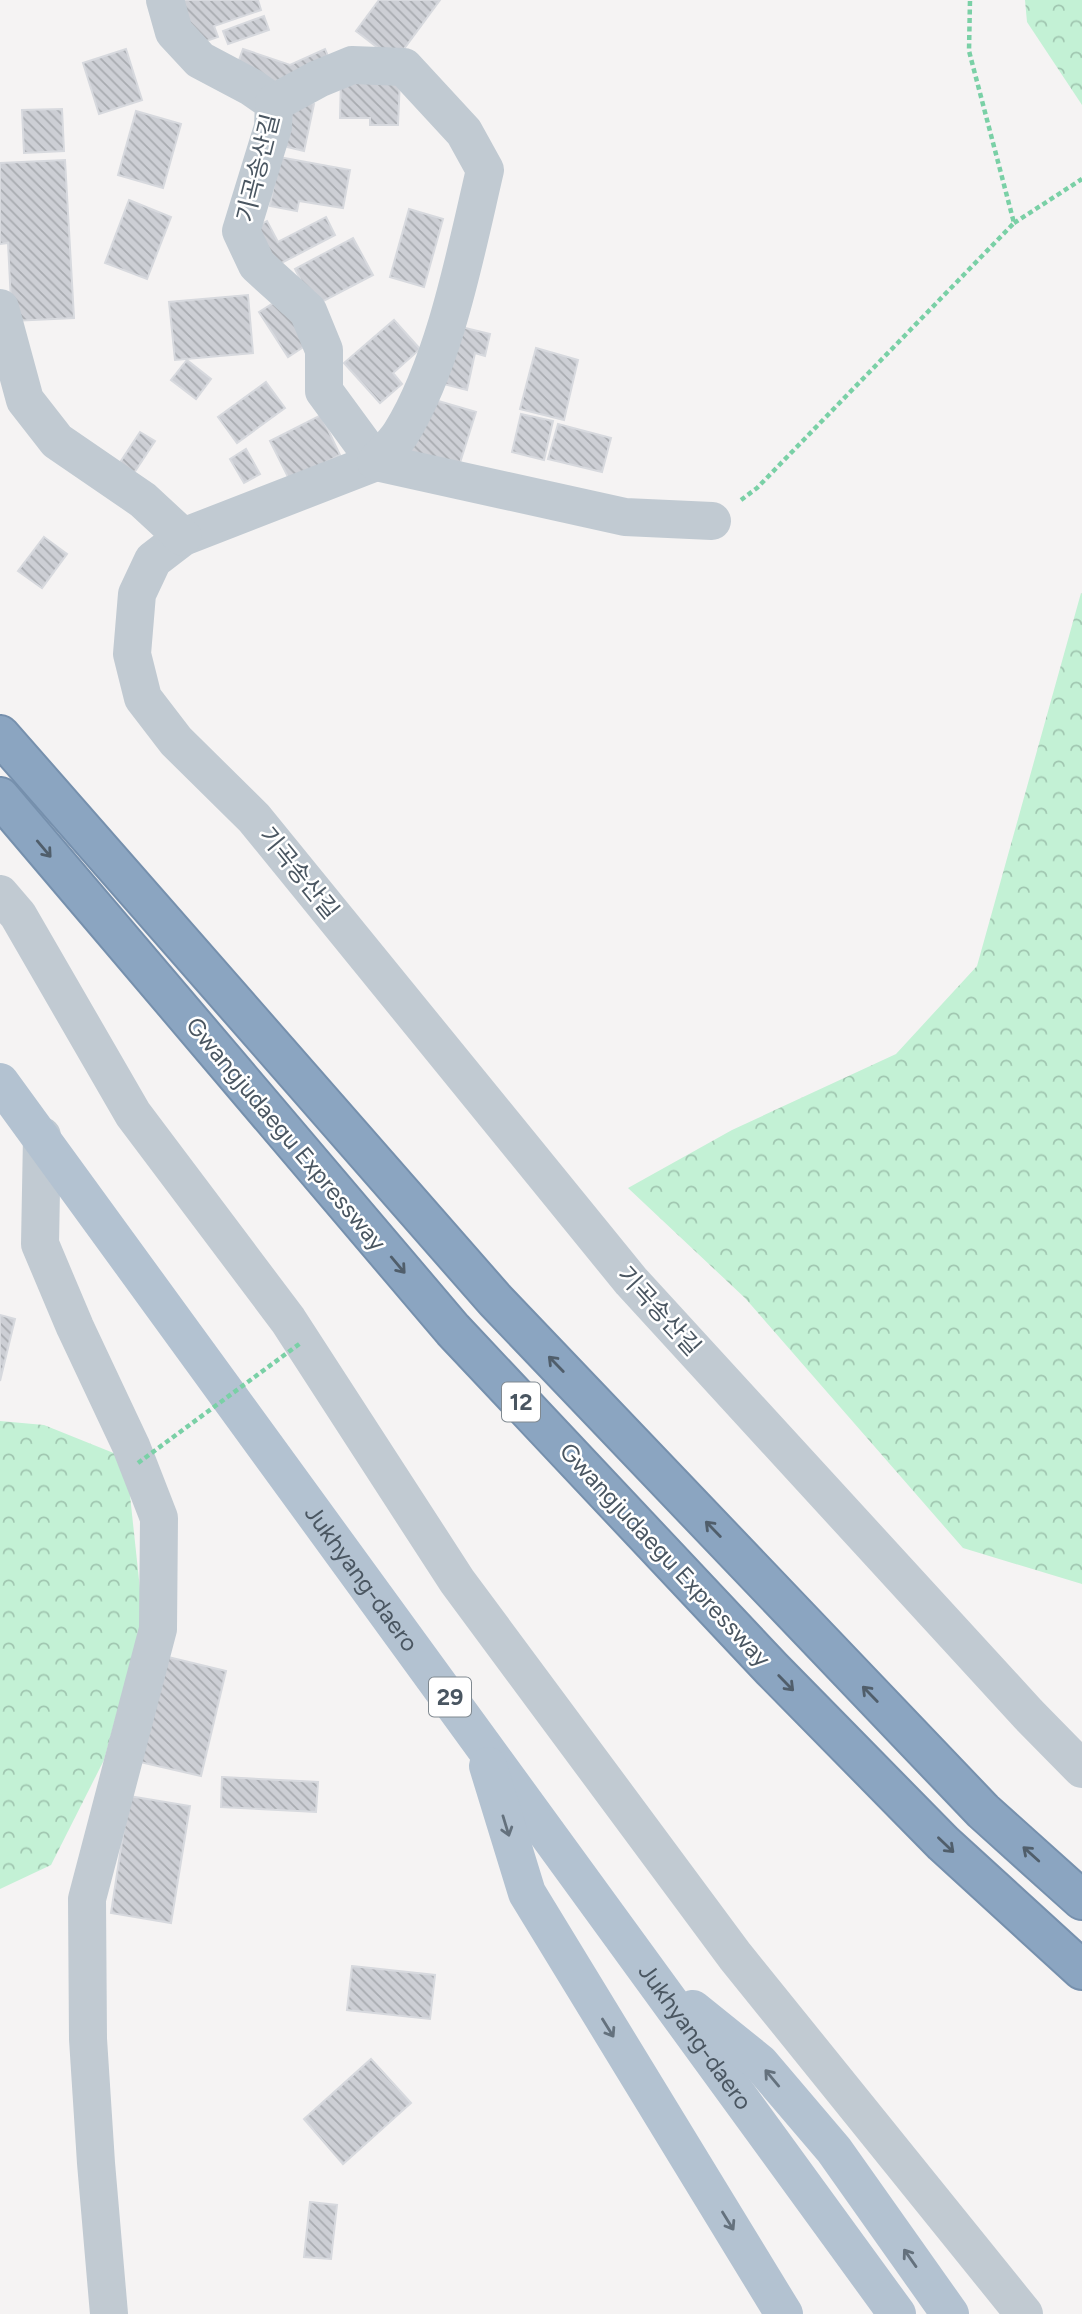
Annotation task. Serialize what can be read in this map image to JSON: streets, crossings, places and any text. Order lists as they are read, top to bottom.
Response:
{
  "streets": {
    "highway": ["Gwangjudaegu Expressway", "12"],
    "main road": ["Jukhyang-daero", "29"],
    "street": ["기곡송산길"]
  }
}
